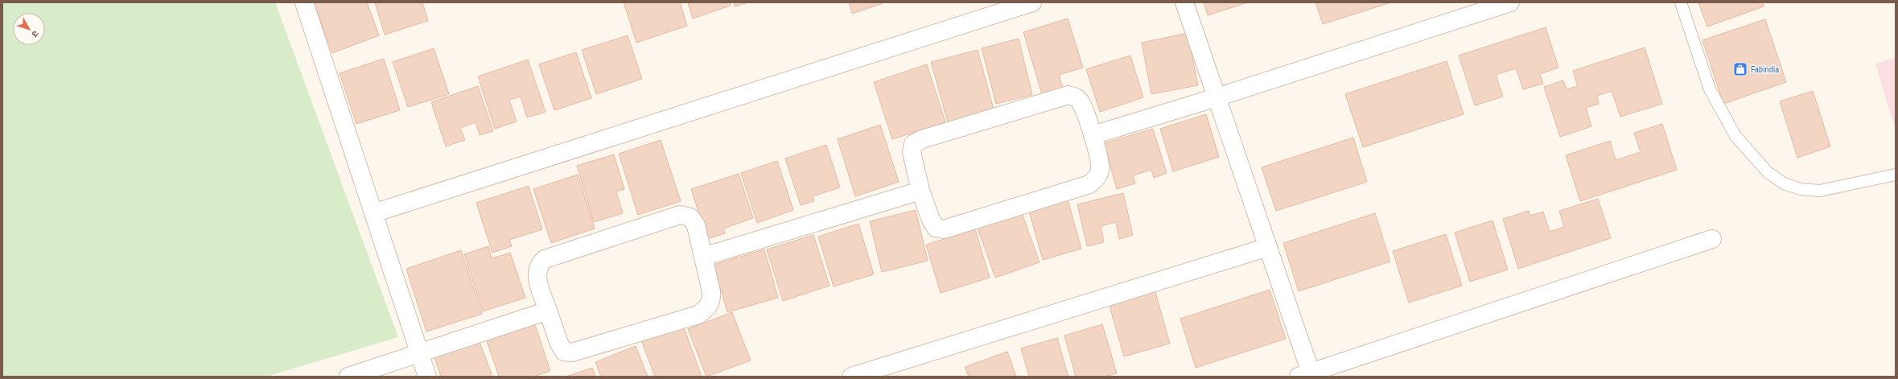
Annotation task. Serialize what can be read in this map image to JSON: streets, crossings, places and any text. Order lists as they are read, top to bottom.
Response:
{
  "places": {
    "shop": ["Fabindia"]
  },
  "north": "bottom right"
}
